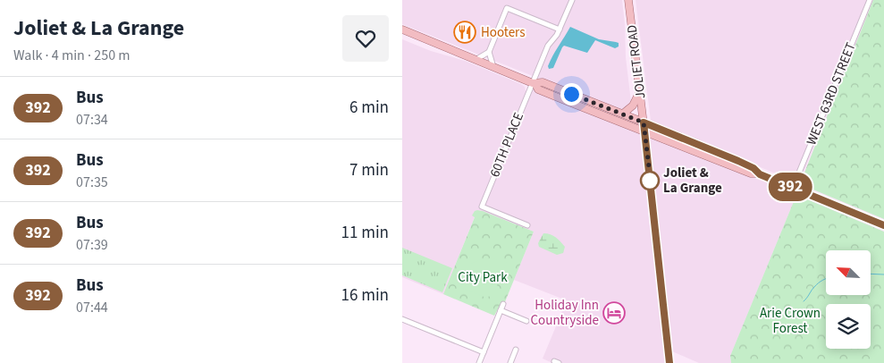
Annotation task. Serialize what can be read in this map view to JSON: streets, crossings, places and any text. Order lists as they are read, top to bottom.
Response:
{
  "streets": {
    "main road": ["JOLIET ROAD"],
    "street": ["WEST 63RD STREET", "60TH PLACE"]
  },
  "parks": ["City Park", "Arie Crown Forest"],
  "places": {
    "restaurant": ["Hooters"],
    "other": ["Joliet & La Grange"],
    "hotel": ["Holiday Inn Countryside"]
  },
  "lines": ["bus line 392"],
  "north": "top left",
  "page": {
    "heading": ["Joliet & La Grange", "Walk · 4 min · 250 m"],
    "on_map": "392",
    "list": [
      {
        "mark": "392",
        "name": "Bus",
        "note": "07:34",
        "value": "6 min"
      },
      {
        "mark": "392",
        "name": "Bus",
        "note": "07:35",
        "value": "7 min"
      },
      {
        "mark": "392",
        "name": "Bus",
        "note": "07:39",
        "value": "11 min"
      },
      {
        "mark": "392",
        "name": "Bus",
        "note": "07:44",
        "value": "16 min"
      }
    ]
  }
}
